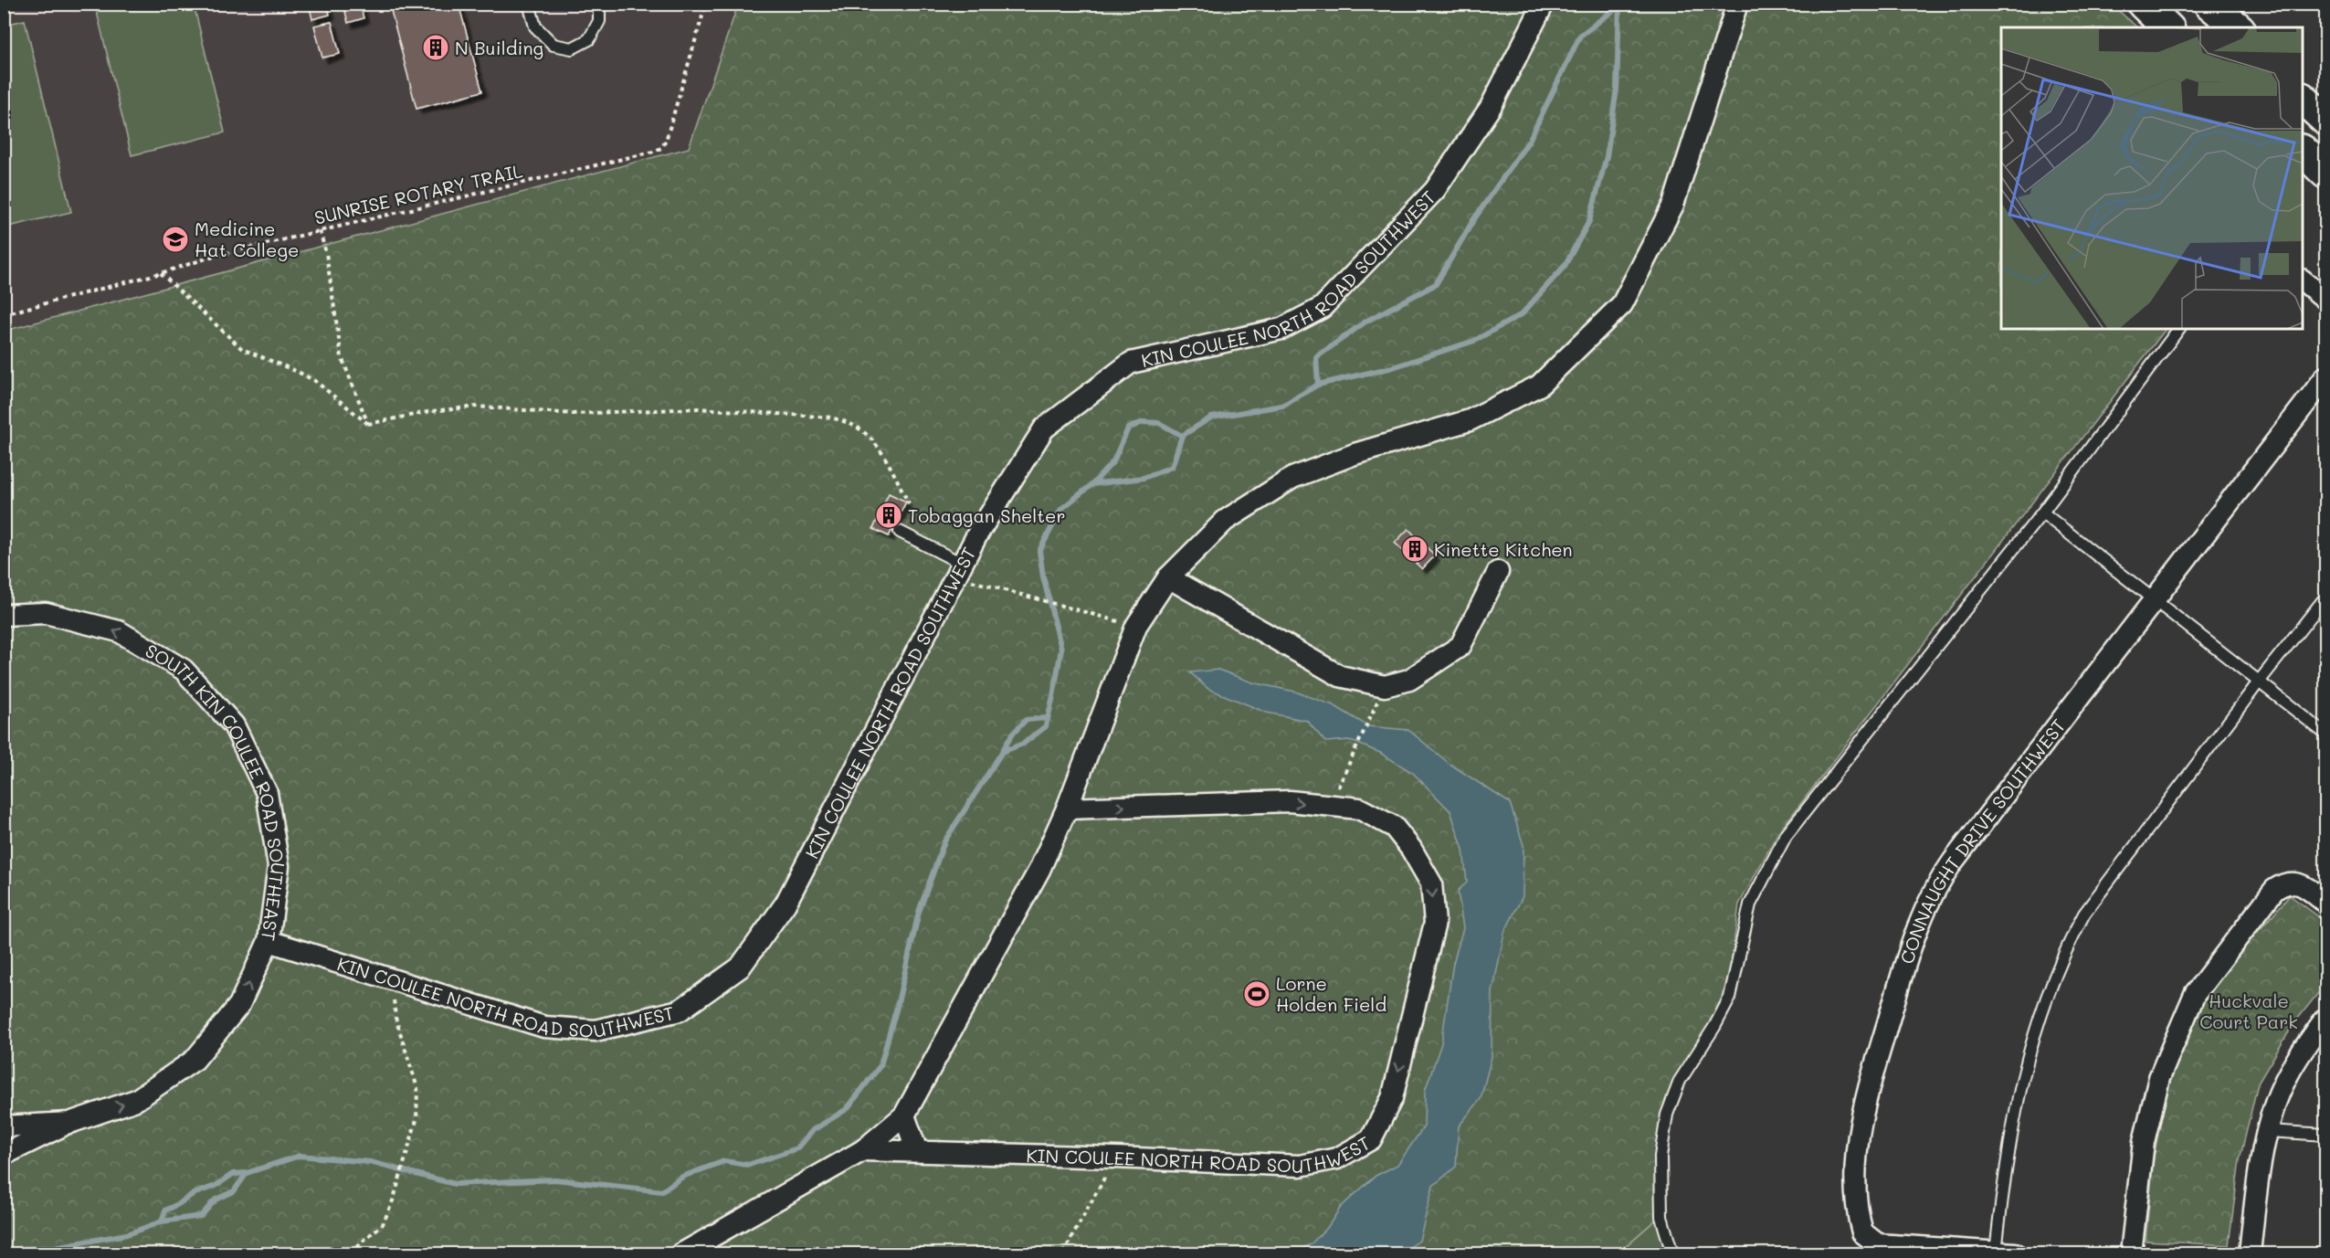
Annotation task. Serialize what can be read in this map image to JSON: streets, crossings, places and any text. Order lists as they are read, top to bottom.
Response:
{
  "streets": {
    "street": ["KIN COULEE NORTH ROAD SOUTHWEST", "SOUTH KIN COULEE ROAD SOUTHEAST", "CONNAUGHT DRIVE SOUTHWEST"],
    "path": ["SUNRISE ROTARY TRAIL"]
  },
  "crossings": [
    ["KIN COULEE NORTH ROAD SOUTHWEST", "SOUTH KIN COULEE ROAD SOUTHEAST"]
  ],
  "parks": ["Huckvale Court Park"],
  "places": {
    "building": ["N Building", "Tobaggan Shelter", "Kinette Kitchen"],
    "school or university": ["Medicine Hat College"],
    "sports": ["Lorne Holden Field"]
  }
}
